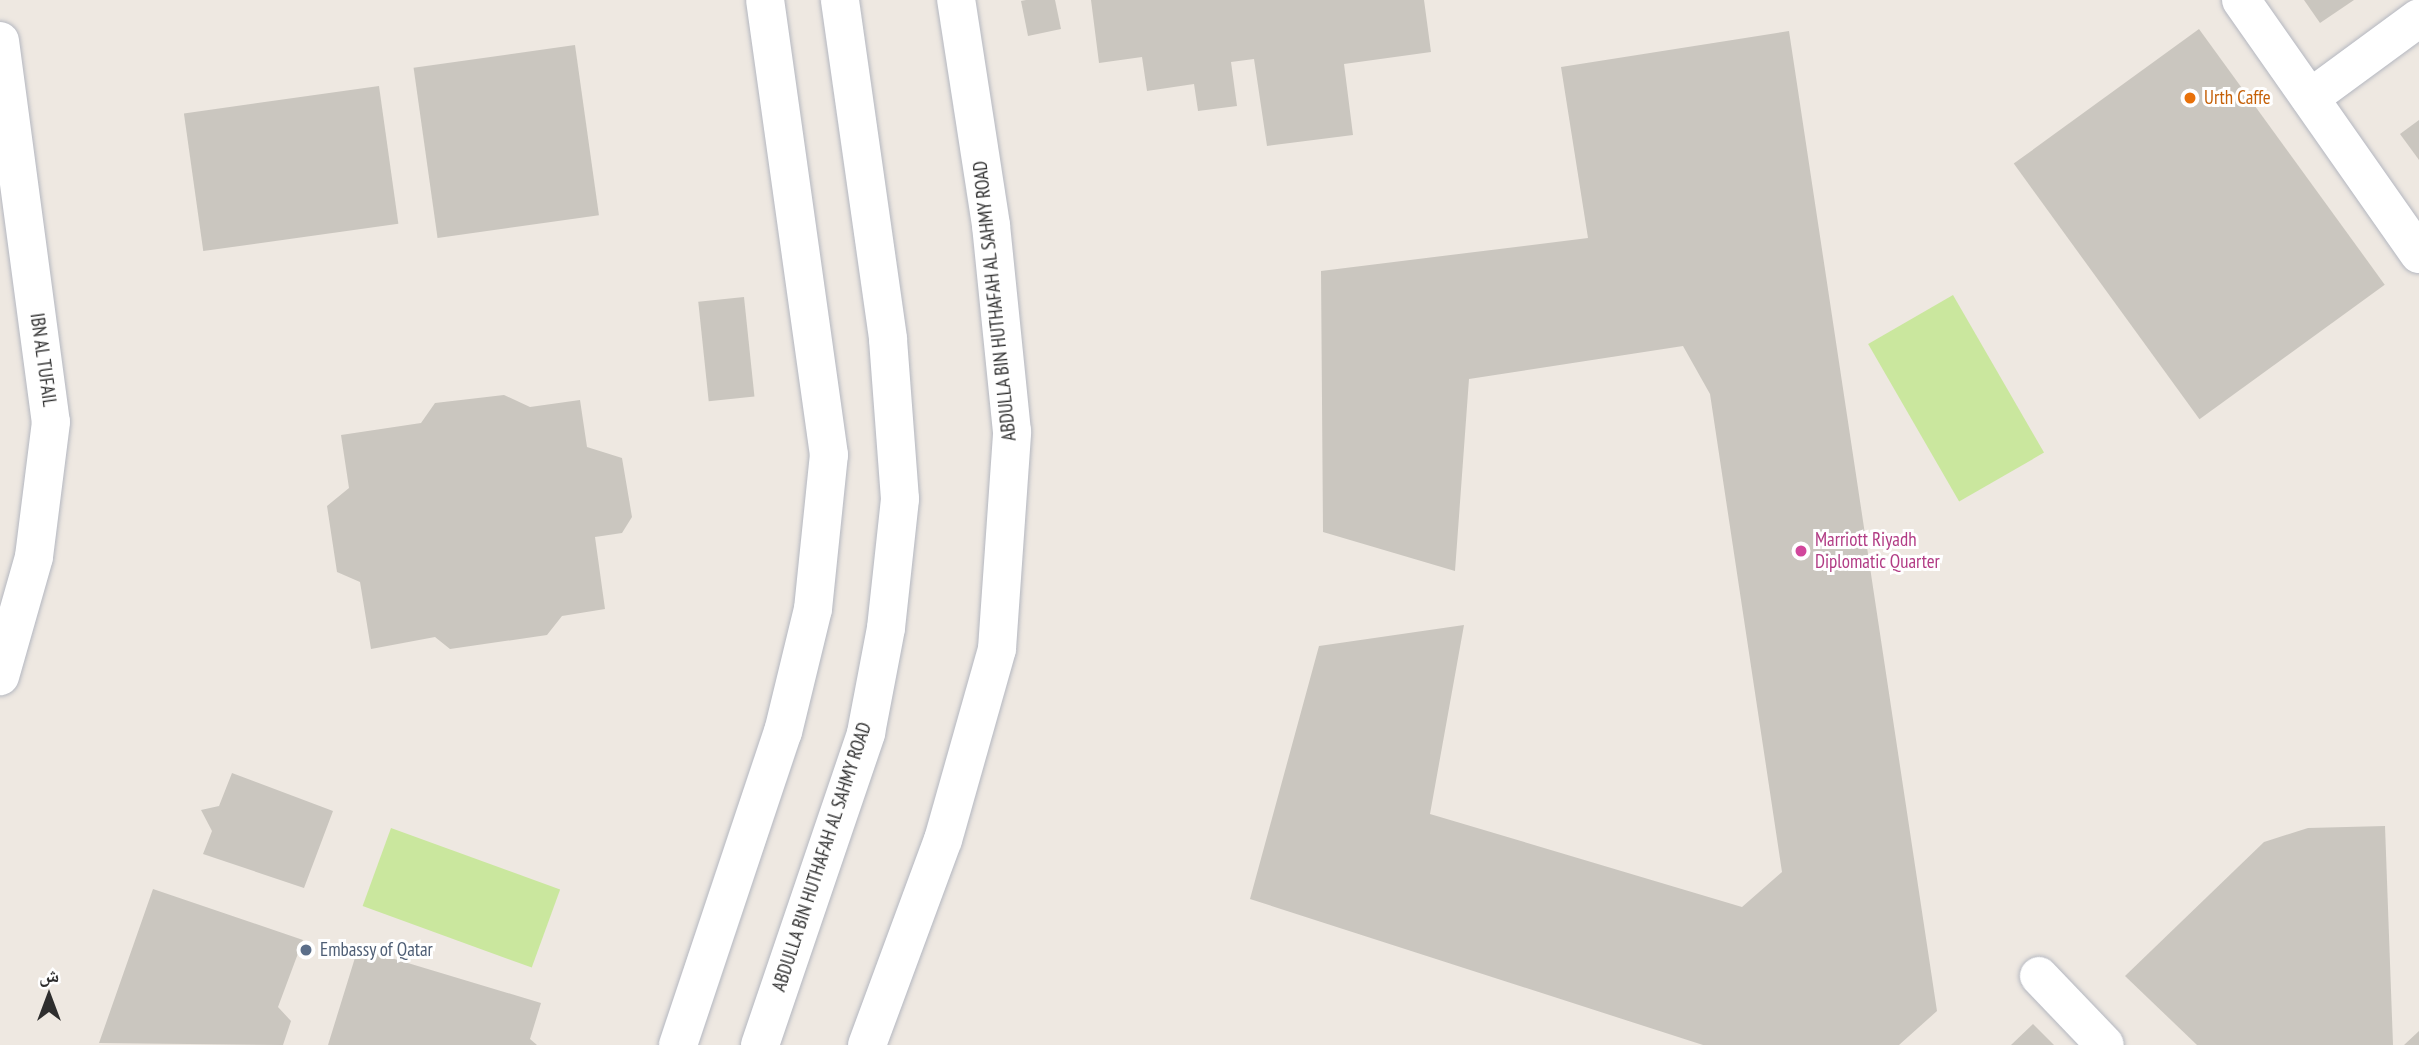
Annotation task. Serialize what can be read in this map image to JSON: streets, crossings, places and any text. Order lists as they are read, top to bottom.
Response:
{
  "streets": {
    "street": ["ABDULLA BIN HUTHAFAH AL SAHMY ROAD", "IBN AL TUFAIL"]
  },
  "places": ["Urth Caffe", "Marriott Riyadh Diplomatic Quarter", "Embassy of Qatar"],
  "north": "top"
}
